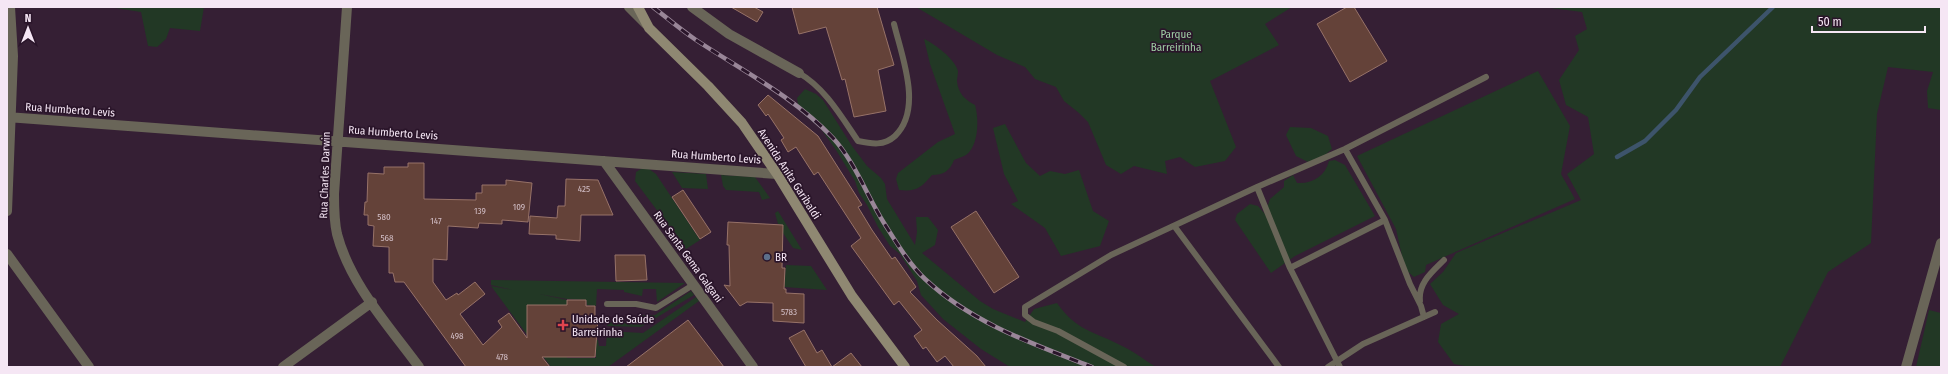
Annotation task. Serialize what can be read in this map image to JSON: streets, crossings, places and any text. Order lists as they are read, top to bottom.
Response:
{
  "streets": {
    "main road": ["Avenida Anita Garibaldi"],
    "street": ["Rua Humberto Levis", "Rua Charles Darwin", "Rua Santa Gema Galgani"]
  },
  "crossings": [
    ["Rua Humberto Levis", "Avenida Anita Garibaldi"],
    ["Rua Humberto Levis", "Rua Charles Darwin"],
    ["Rua Humberto Levis", "Rua Santa Gema Galgani"]
  ],
  "parks": ["Parque Barreirinha"],
  "places": {
    "other": ["BR"],
    "health": ["Unidade de Saúde Barreirinha"]
  },
  "house_numbers": [
    "425",
    "109",
    "139",
    "580",
    "147",
    "568",
    "5783",
    "498",
    "478"
  ],
  "scale_bar": "50 m",
  "north": "top"
}
